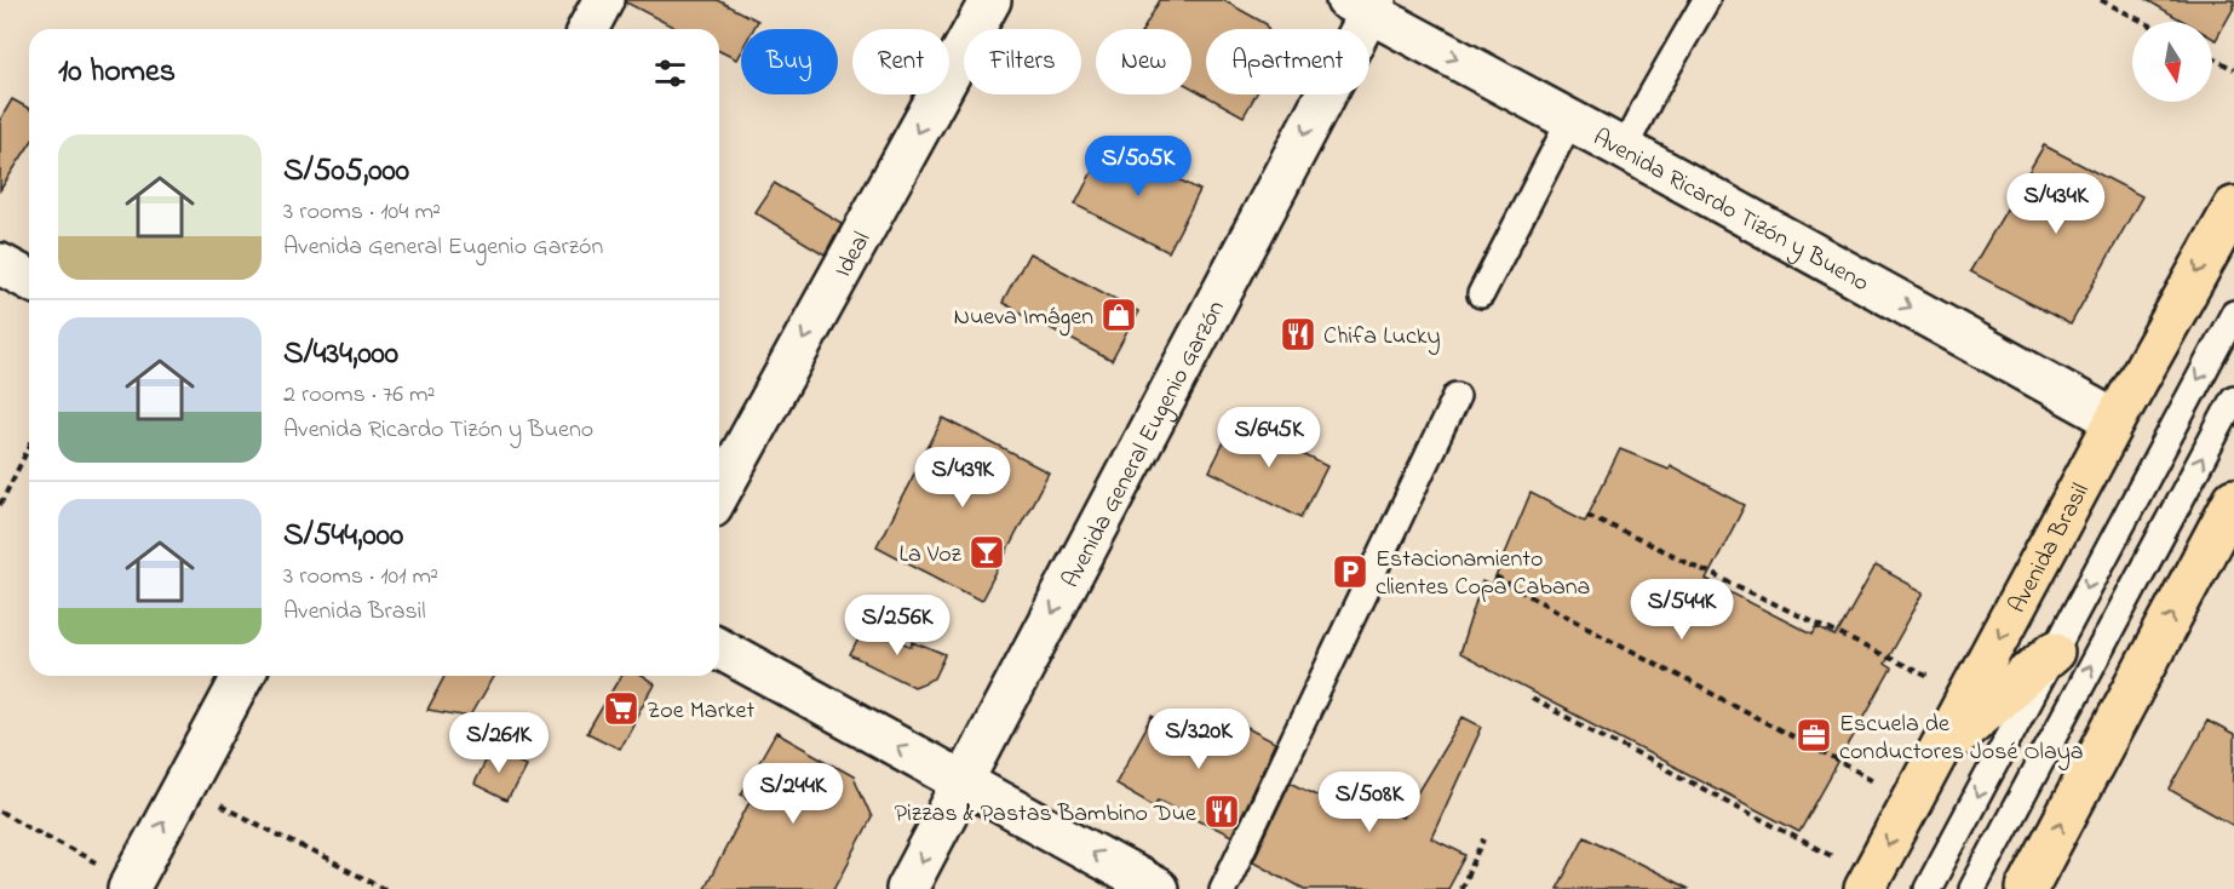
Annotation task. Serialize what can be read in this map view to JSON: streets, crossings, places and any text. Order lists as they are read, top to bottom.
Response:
{
  "streets": {
    "main road": ["Avenida Brasil"],
    "street": ["Avenida Ricardo Tizón y Bueno", "Ideal", "Avenida General Eugenio Garzón"]
  },
  "crossings": [
    ["Avenida Ricardo Tizón y Bueno", "Avenida General Eugenio Garzón"],
    ["Avenida Ricardo Tizón y Bueno", "Avenida Brasil"]
  ],
  "one_way": ["Avenida Ricardo Tizón y Bueno", "Ideal", "Avenida General Eugenio Garzón"],
  "places": {
    "shop": ["Nueva Imágen"],
    "restaurant": ["Chifa Lucky", "Pizzas & Pastas Bambino Due"],
    "bar": ["La Voz"],
    "parking": ["Estacionamiento clientes Copa Cabana"],
    "supermarket": ["Zoe Market"],
    "office": ["Escuela de conductores José Olaya"]
  },
  "north": "bottom",
  "page": {
    "chip": [
      "Buy",
      "Rent",
      "Filters",
      "New",
      "Apartment"
    ],
    "heading": "10 homes",
    "list": [
      {
        "name": "S/505,000",
        "note": "3 rooms · 104 m² · Avenida General Eugenio Garzón"
      },
      {
        "name": "S/434,000",
        "note": "2 rooms · 76 m² · Avenida Ricardo Tizón y Bueno"
      },
      {
        "name": "S/544,000",
        "note": "3 rooms · 101 m² · Avenida Brasil"
      }
    ],
    "price": [
      "S/505K",
      "S/434K",
      "S/645K",
      "S/439K",
      "S/544K",
      "S/256K",
      "S/320K",
      "S/261K",
      "S/244K",
      "S/508K"
    ]
  }
}
